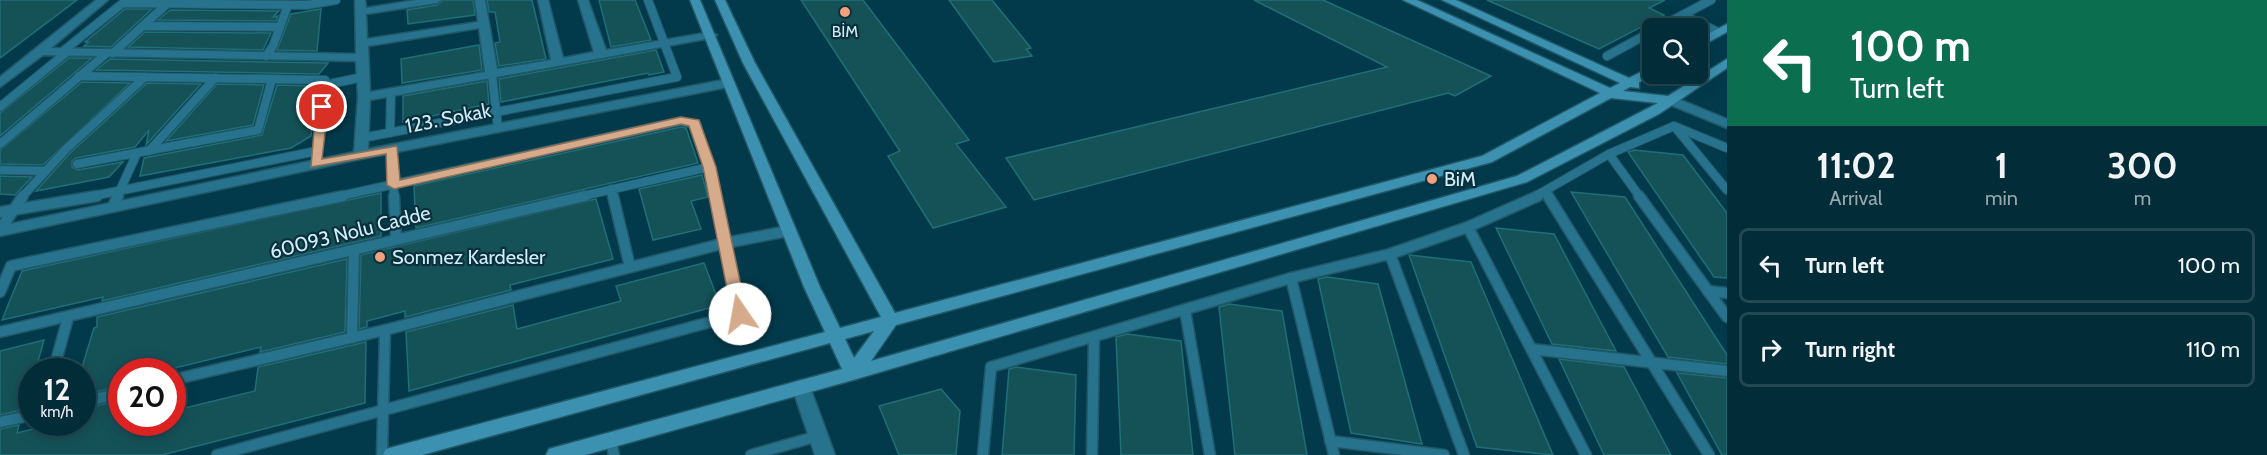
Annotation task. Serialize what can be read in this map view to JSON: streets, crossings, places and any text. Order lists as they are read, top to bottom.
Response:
{
  "streets": {
    "street": ["123. Sokak"],
    "lane": ["60093 Nolu Cadde"]
  },
  "places": ["BİM", "BiM", "Sonmez Kardesler"],
  "page": {
    "turn": ["100 m", "Turn left"],
    "eta": [
      "11:02",
      "Arrival",
      "1",
      "min",
      "300",
      "m"
    ],
    "list": [
      {
        "name": "Turn left",
        "value": "100 m"
      },
      {
        "name": "Turn right",
        "value": "110 m"
      }
    ],
    "speed": "12 km/h",
    "limit": "20"
  }
}
